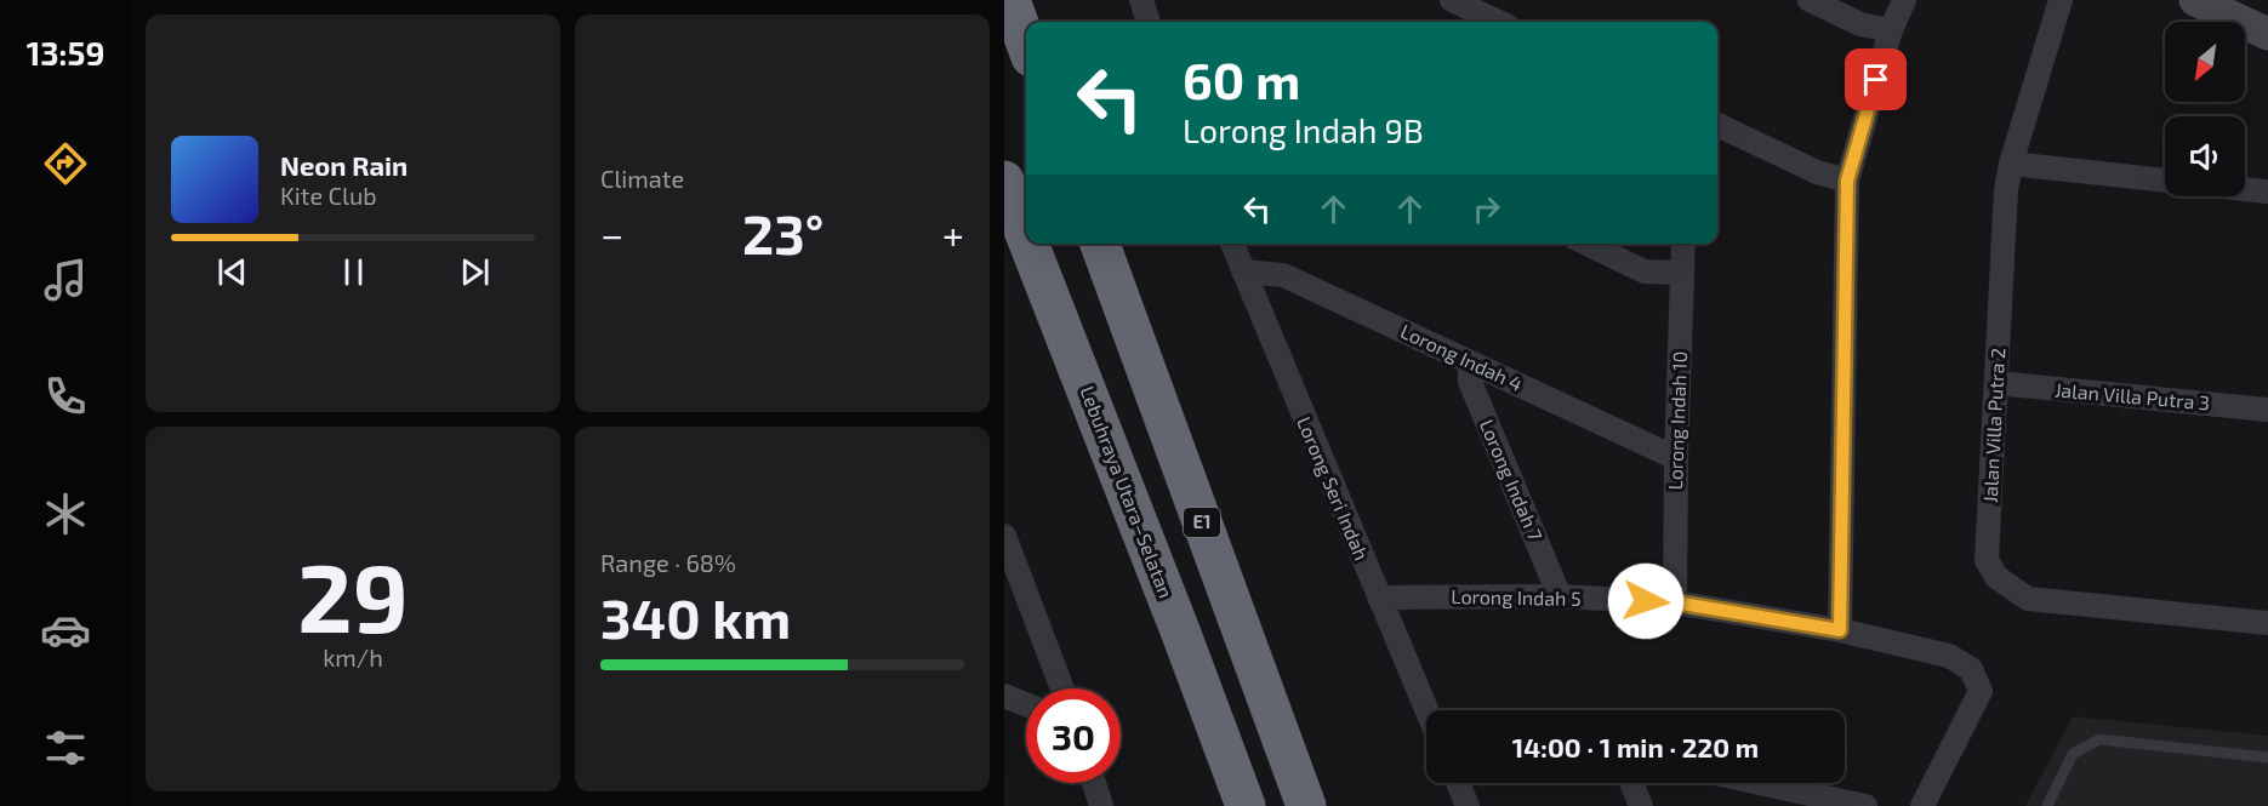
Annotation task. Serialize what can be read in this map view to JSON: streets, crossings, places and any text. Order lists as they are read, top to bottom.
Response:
{
  "streets": {
    "highway": ["Lebuhraya Utara–Selatan", "E1"],
    "street": [
      "Lorong Indah 4",
      "Jalan Villa Putra 3",
      "Lorong Indah 10",
      "Jalan Villa Putra 2",
      "Lorong Indah 7",
      "Lorong Seri Indah",
      "Lorong Indah 5"
    ]
  },
  "crossings": [
    ["Lorong Indah 4", "Lorong Indah 10"],
    ["Lorong Indah 4", "Lorong Indah 7"],
    ["Lorong Indah 4", "Lorong Seri Indah"],
    ["Jalan Villa Putra 3", "Jalan Villa Putra 2"],
    ["Lorong Indah 10", "Lorong Indah 5"],
    ["Lorong Indah 7", "Lorong Indah 5"],
    ["Lorong Seri Indah", "Lorong Indah 5"]
  ],
  "north": "bottom left",
  "page": {
    "tabs": "13:59",
    "tile": [
      "Climate",
      ["29", "km/h"],
      ["Range · 68%", "340 km"]
    ],
    "turn": ["60 m", "Lorong Indah 9B"],
    "song": ["Neon Rain", "Kite Club"],
    "heat": ["−", "23°", "+"],
    "limit": "30",
    "trip": "14:00 · 1 min · 220 m"
  }
}
